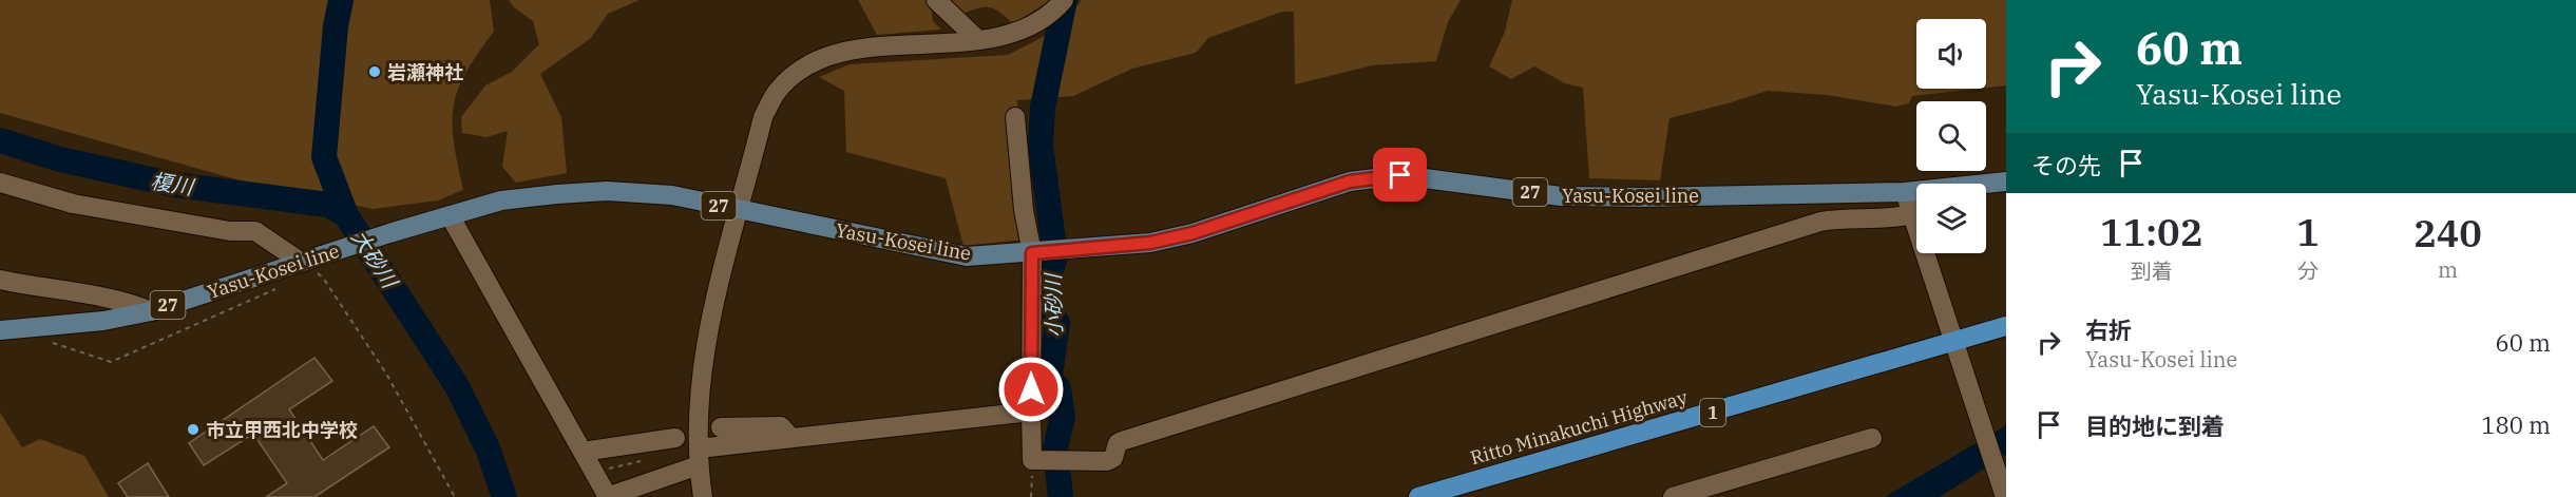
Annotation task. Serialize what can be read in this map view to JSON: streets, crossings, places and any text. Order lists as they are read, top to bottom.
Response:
{
  "streets": {
    "highway": ["1", "Ritto Minakuchi Highway"],
    "main road": ["27", "Yasu-Kosei line"]
  },
  "water": ["榎川", "大砂川", "小砂川"],
  "places": ["岩瀬神社", "市立甲西北中学校"],
  "page": {
    "turn": ["60 m", "Yasu-Kosei line"],
    "then": "その先",
    "eta": [
      "11:02",
      "到着",
      "1",
      "分",
      "240",
      "m"
    ],
    "list": [
      {
        "name": "右折",
        "note": "Yasu-Kosei line",
        "value": "60 m"
      },
      {
        "name": "目的地に到着",
        "value": "180 m"
      }
    ]
  }
}
